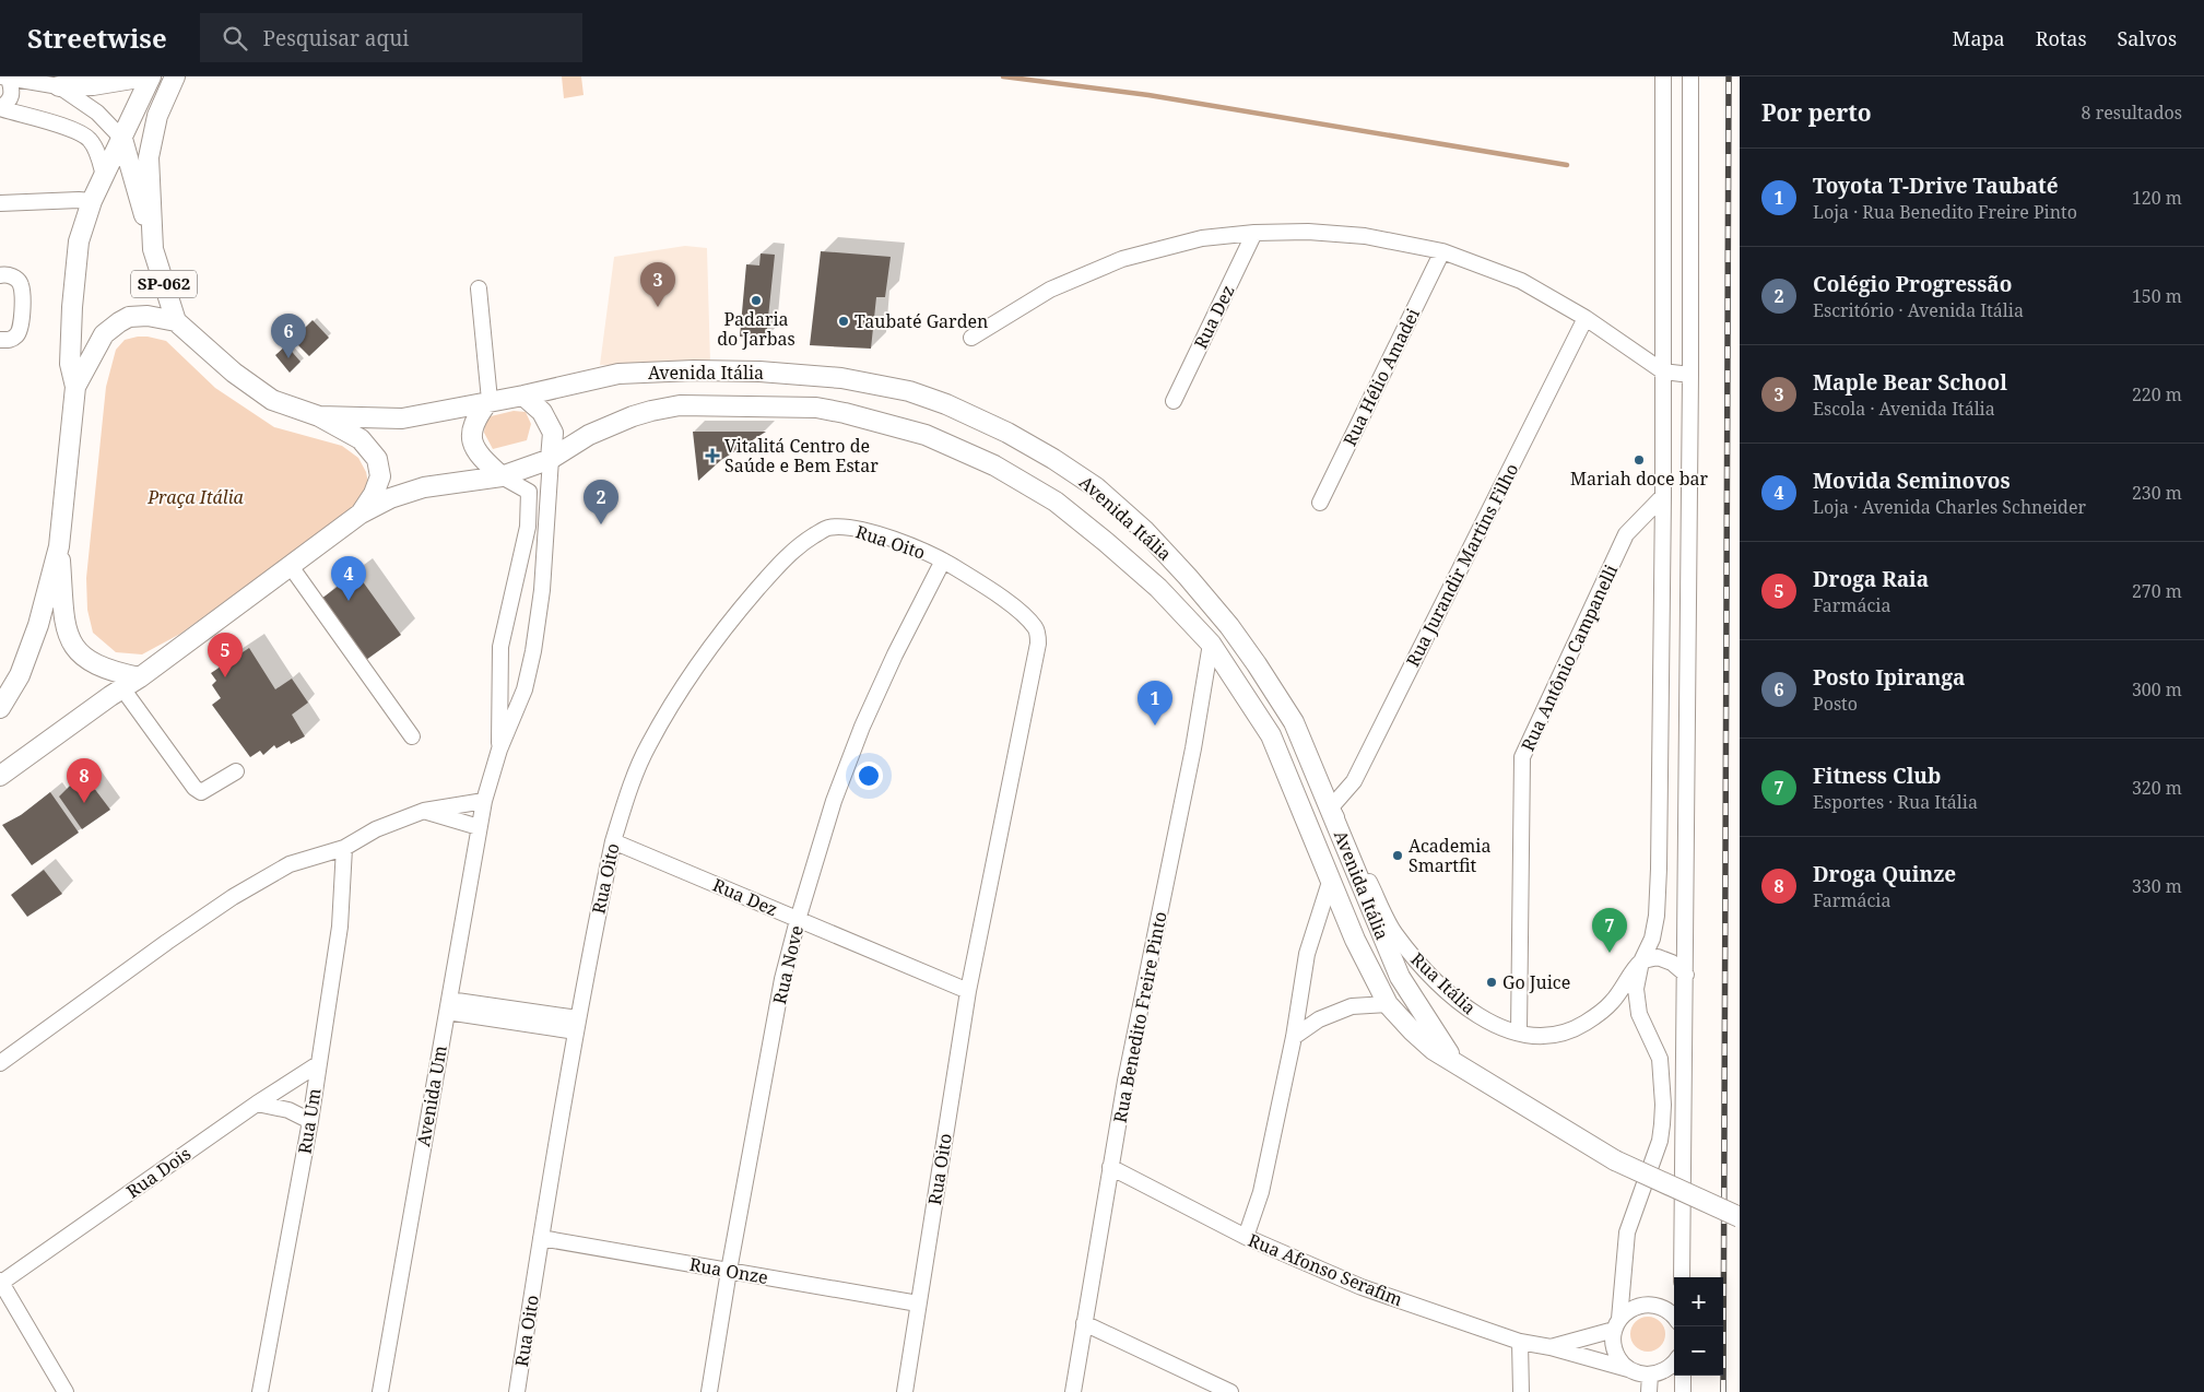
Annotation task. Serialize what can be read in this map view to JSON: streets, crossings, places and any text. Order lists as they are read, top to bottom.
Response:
{
  "streets": {
    "main road": ["SP-062", "Avenida Itália"],
    "street": [
      "Rua Dez",
      "Rua Hélio Amadei",
      "Rua Oito",
      "Rua Jurandir Martins Filho",
      "Rua Antônio Campanelli",
      "Rua Nove",
      "Rua Itália",
      "Rua Benedito Freire Pinto",
      "Avenida Um",
      "Rua Um",
      "Rua Dois",
      "Rua Afonso Serafim",
      "Rua Onze"
    ]
  },
  "crossings": [
    ["SP-062", "Avenida Itália"],
    ["Rua Dez", "Rua Oito"],
    ["Rua Dez", "Rua Nove"],
    ["Avenida Itália", "Rua Jurandir Martins Filho"],
    ["Avenida Itália", "Rua Itália"],
    ["Avenida Itália", "Rua Benedito Freire Pinto"],
    ["Rua Oito", "Rua Nove"],
    ["Rua Oito", "Rua Onze"],
    ["Rua Jurandir Martins Filho", "Rua Itália"],
    ["Rua Antônio Campanelli", "Rua Itália"],
    ["Rua Nove", "Rua Onze"],
    ["Rua Benedito Freire Pinto", "Rua Afonso Serafim"],
    ["Rua Um", "Rua Dois"]
  ],
  "parks": ["Praça Itália"],
  "places": {
    "other": [
      "Padaria do Jarbas",
      "Taubaté Garden",
      "Mariah doce bar",
      "Academia Smartfit",
      "Go Juice"
    ],
    "health": ["Vitalitá Centro de Saúde e Bem Estar"]
  },
  "page": {
    "header": "Streetwise",
    "search": "Pesquisar aqui",
    "nav": ["Mapa", "Rotas", "Salvos"],
    "heading": ["Por perto", "8 resultados"],
    "list": [
      {
        "mark": "1",
        "name": "Toyota T-Drive Taubaté",
        "note": "Loja · Rua Benedito Freire Pinto",
        "value": "120 m"
      },
      {
        "mark": "2",
        "name": "Colégio Progressão",
        "note": "Escritório · Avenida Itália",
        "value": "150 m"
      },
      {
        "mark": "3",
        "name": "Maple Bear School",
        "note": "Escola · Avenida Itália",
        "value": "220 m"
      },
      {
        "mark": "4",
        "name": "Movida Seminovos",
        "note": "Loja · Avenida Charles Schneider",
        "value": "230 m"
      },
      {
        "mark": "5",
        "name": "Droga Raia",
        "note": "Farmácia",
        "value": "270 m"
      },
      {
        "mark": "6",
        "name": "Posto Ipiranga",
        "note": "Posto",
        "value": "300 m"
      },
      {
        "mark": "7",
        "name": "Fitness Club",
        "note": "Esportes · Rua Itália",
        "value": "320 m"
      },
      {
        "mark": "8",
        "name": "Droga Quinze",
        "note": "Farmácia",
        "value": "330 m"
      }
    ],
    "pins": [
      "3",
      "6",
      "2",
      "4",
      "5",
      "1",
      "8",
      "7"
    ],
    "map_buttons": ["+", "−"]
  }
}
